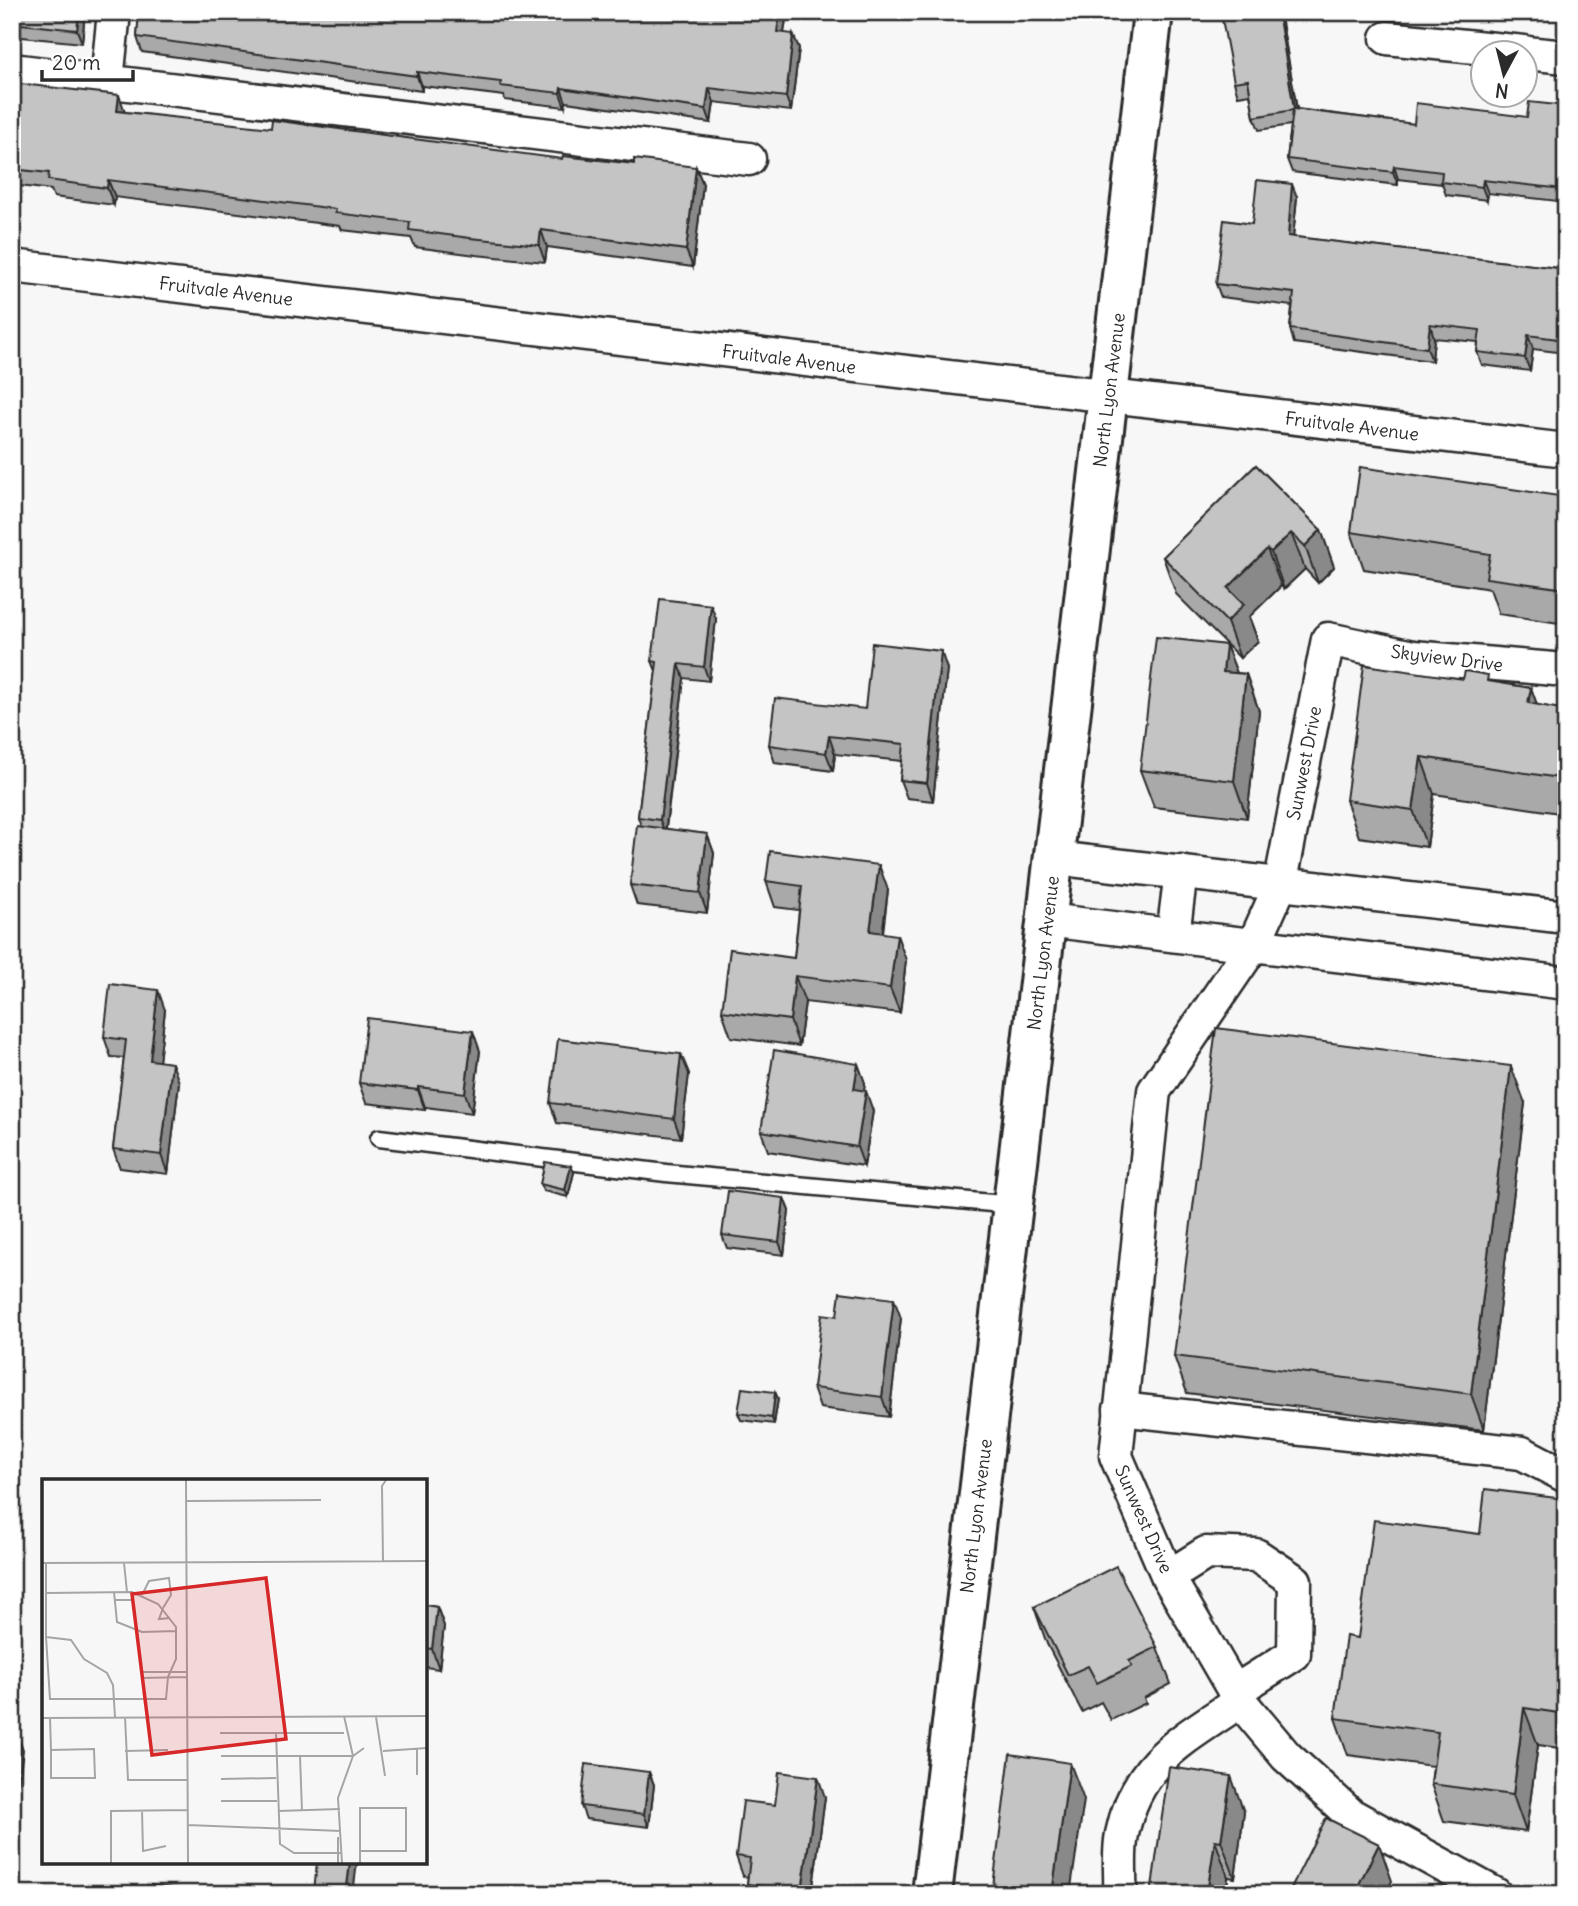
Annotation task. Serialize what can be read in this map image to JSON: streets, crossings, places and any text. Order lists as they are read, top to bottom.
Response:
{
  "streets": {
    "street": [
      "Fruitvale Avenue",
      "North Lyon Avenue",
      "Skyview Drive",
      "Sunwest Drive"
    ]
  },
  "crossings": [
    ["Fruitvale Avenue", "North Lyon Avenue"],
    ["Skyview Drive", "Sunwest Drive"]
  ],
  "scale_bar": "20 m",
  "north": "bottom"
}
